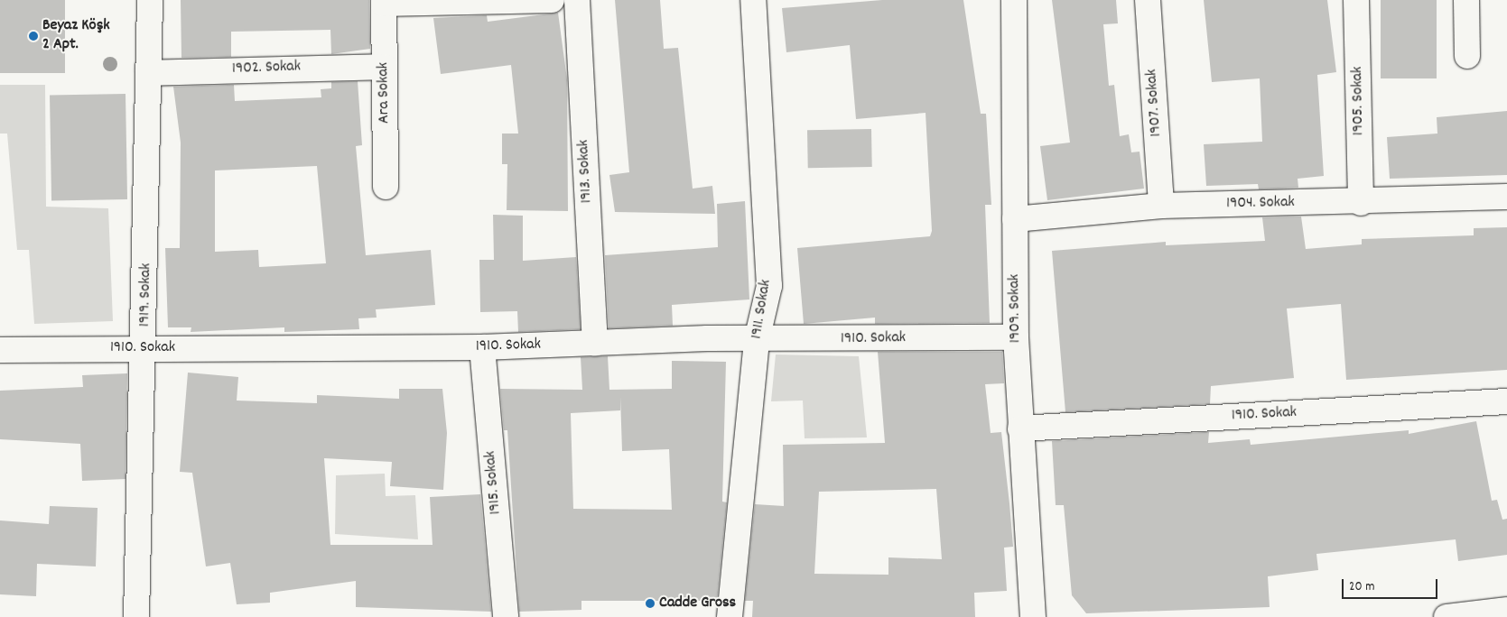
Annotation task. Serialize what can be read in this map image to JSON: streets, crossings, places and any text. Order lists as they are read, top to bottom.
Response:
{
  "streets": {
    "street": [
      "1902. Sokak",
      "Ara Sokak",
      "1905. Sokak",
      "1907. Sokak",
      "1913. Sokak",
      "1904. Sokak",
      "1919. Sokak",
      "1909. Sokak",
      "1911. Sokak",
      "1910. Sokak",
      "1915. Sokak"
    ]
  },
  "crossings": [
    ["1902. Sokak", "Ara Sokak"],
    ["1902. Sokak", "1919. Sokak"],
    ["1905. Sokak", "1904. Sokak"],
    ["1907. Sokak", "1904. Sokak"],
    ["1913. Sokak", "1910. Sokak"],
    ["1904. Sokak", "1909. Sokak"],
    ["1919. Sokak", "1910. Sokak"],
    ["1909. Sokak", "1910. Sokak"],
    ["1911. Sokak", "1910. Sokak"],
    ["1910. Sokak", "1915. Sokak"]
  ],
  "places": ["Beyaz Köşk 2 Apt.", "Cadde Gross"],
  "scale_bar": "20 m"
}
